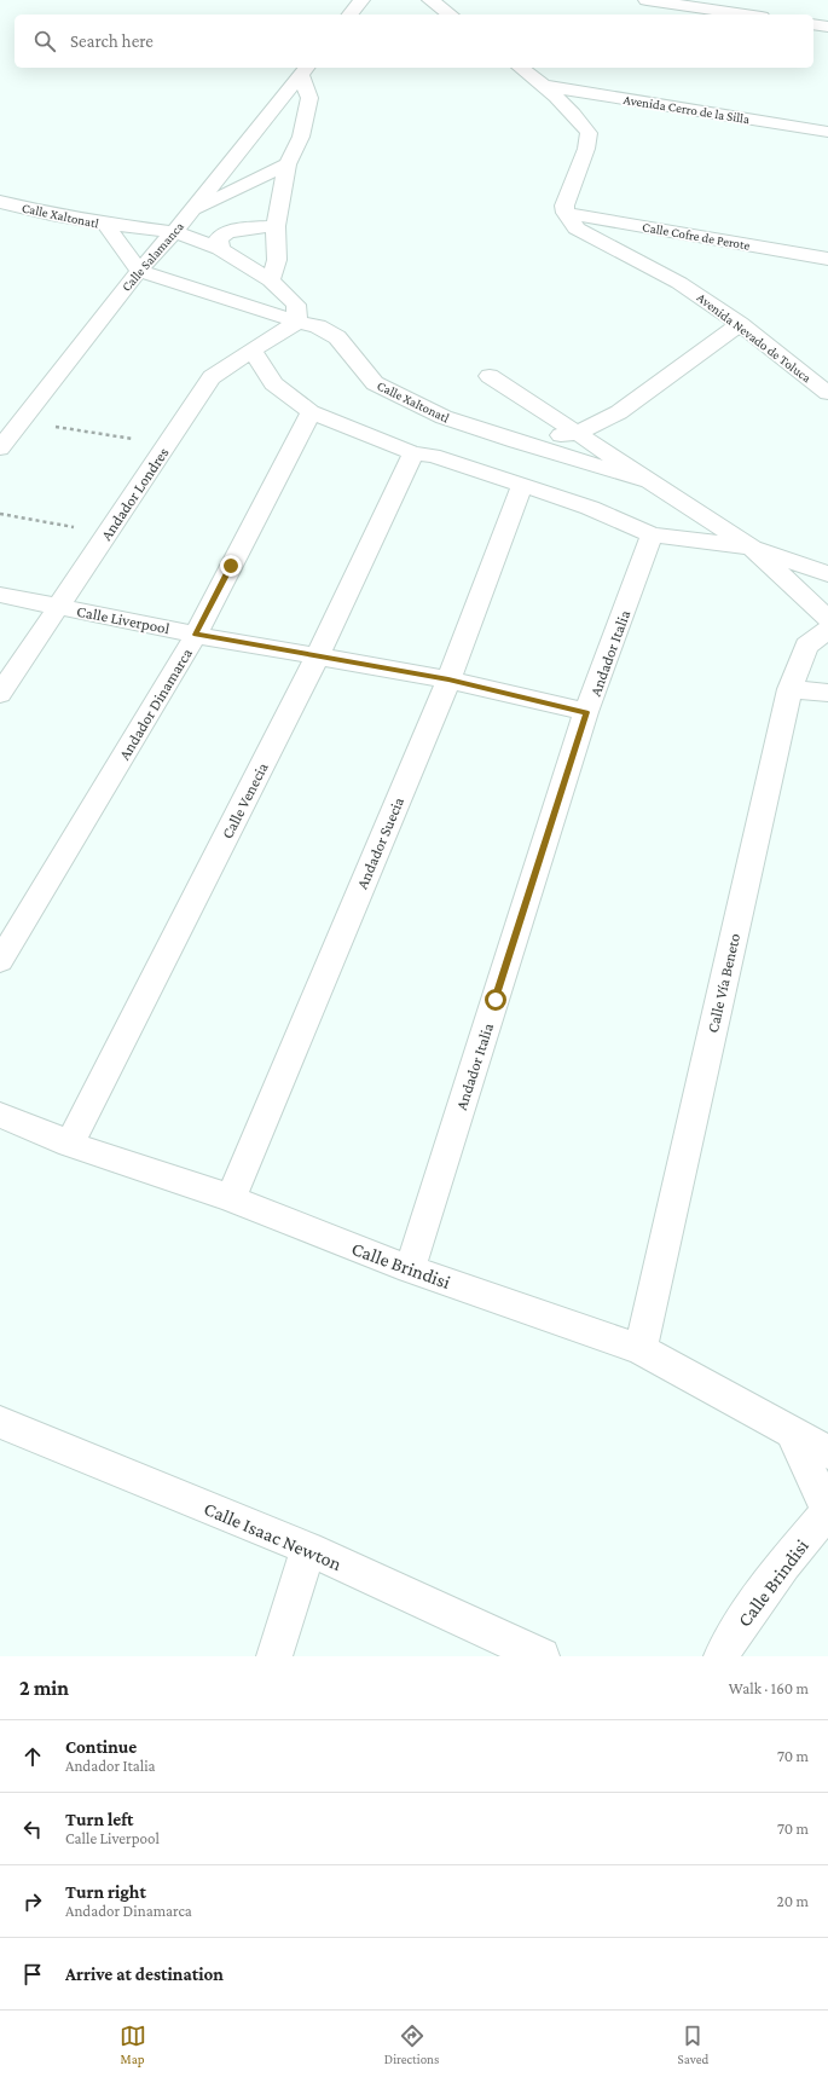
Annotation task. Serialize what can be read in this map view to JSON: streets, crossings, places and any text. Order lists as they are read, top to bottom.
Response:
{
  "streets": {
    "street": [
      "Avenida Cerro de la Silla",
      "Calle Xaltonatl",
      "Calle Cofre de Perote",
      "Calle Salamanca",
      "Avenida Nevado de Toluca",
      "Andador Londres",
      "Calle Liverpool",
      "Andador Italia",
      "Andador Dinamarca",
      "Calle Venecia",
      "Andador Suecia",
      "Calle Vía Beneto",
      "Calle Brindisi",
      "Calle Isaac Newton"
    ]
  },
  "crossings": [
    ["Calle Xaltonatl", "Calle Salamanca"],
    ["Calle Xaltonatl", "Andador Londres"],
    ["Calle Xaltonatl", "Andador Italia"],
    ["Calle Xaltonatl", "Andador Dinamarca"],
    ["Calle Xaltonatl", "Calle Venecia"],
    ["Calle Xaltonatl", "Andador Suecia"],
    ["Calle Cofre de Perote", "Avenida Nevado de Toluca"],
    ["Andador Londres", "Calle Liverpool"],
    ["Calle Liverpool", "Andador Italia"],
    ["Calle Liverpool", "Andador Dinamarca"],
    ["Calle Liverpool", "Calle Venecia"],
    ["Calle Liverpool", "Andador Suecia"],
    ["Andador Italia", "Calle Brindisi"],
    ["Calle Venecia", "Calle Brindisi"],
    ["Andador Suecia", "Calle Brindisi"],
    ["Calle Vía Beneto", "Calle Brindisi"]
  ],
  "page": {
    "search": "Search here",
    "heading": ["2 min", "Walk · 160 m"],
    "list": [
      ["Continue", "Andador Italia", "70 m"],
      ["Turn left", "Calle Liverpool", "70 m"],
      ["Turn right", "Andador Dinamarca", "20 m"],
      "Arrive at destination"
    ],
    "nav": ["Map", "Directions", "Saved"]
  }
}
